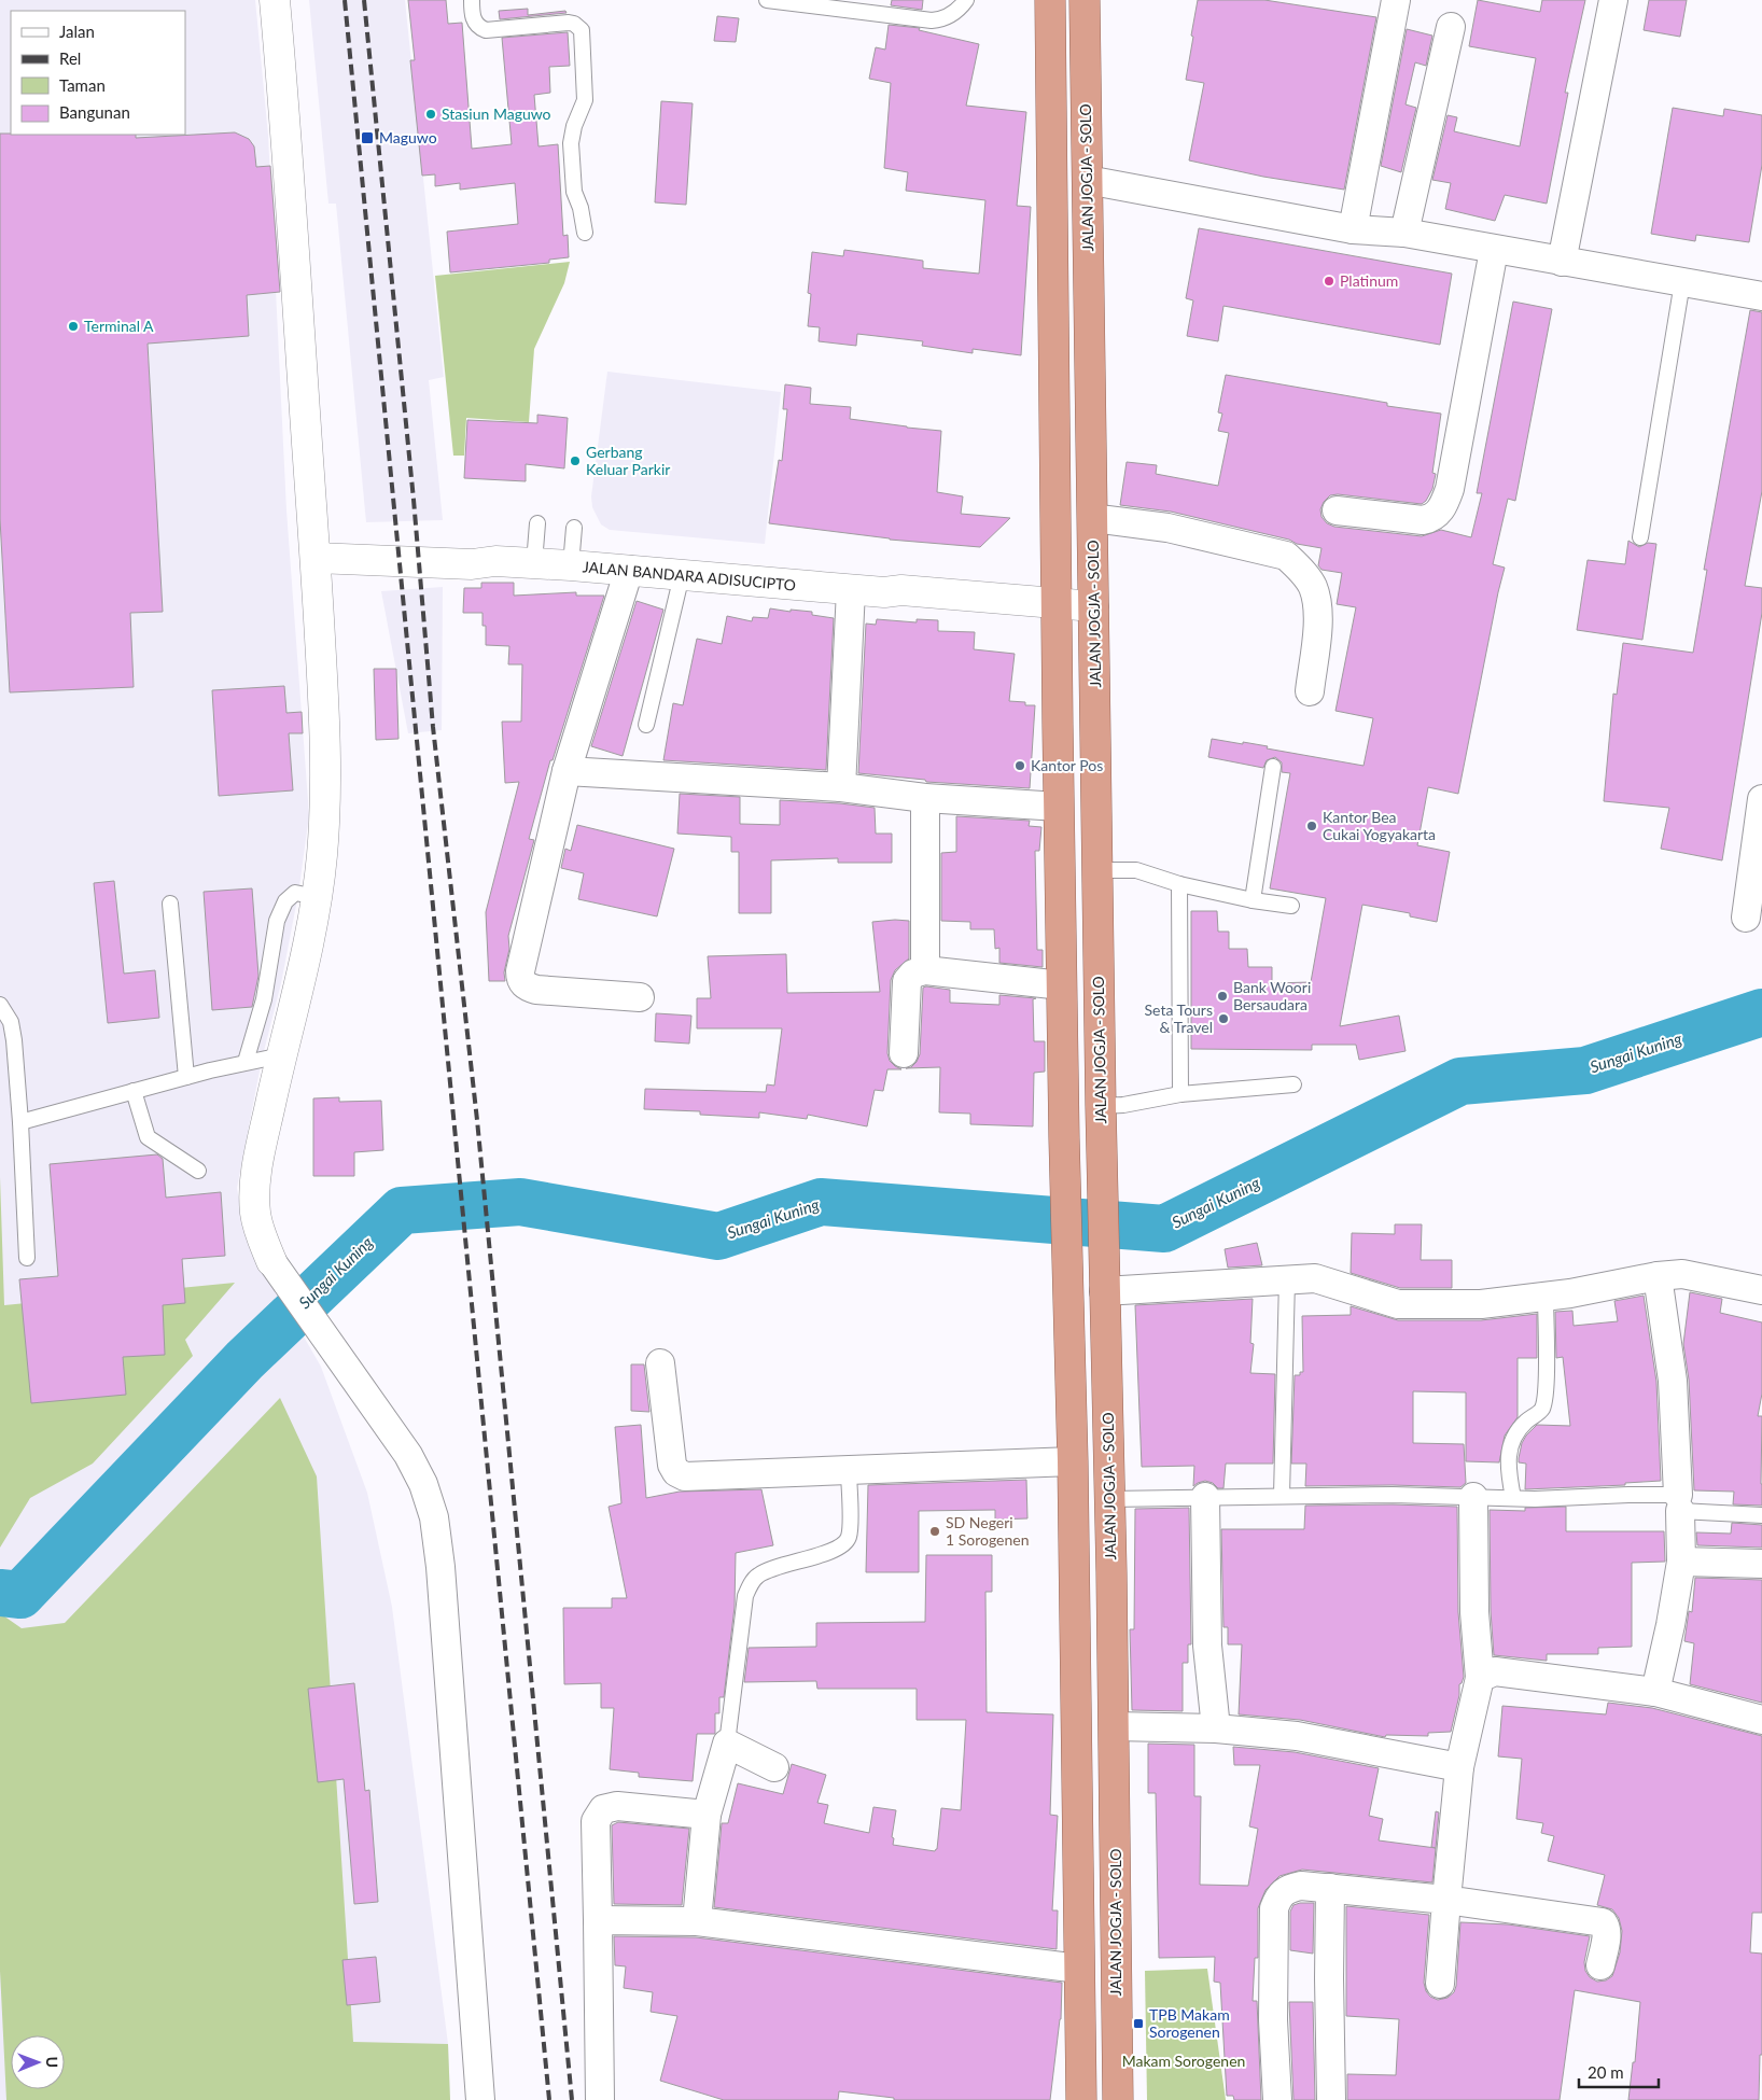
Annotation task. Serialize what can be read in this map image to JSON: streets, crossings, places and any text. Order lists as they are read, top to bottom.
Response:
{
  "streets": {
    "highway": ["JALAN JOGJA - SOLO"],
    "street": ["JALAN BANDARA ADISUCIPTO"]
  },
  "crossings": [
    ["JALAN JOGJA - SOLO", "JALAN BANDARA ADISUCIPTO"]
  ],
  "water": ["Sungai Kuning"],
  "parks": ["Makam Sorogenen"],
  "places": {
    "other": [
      "Stasiun Maguwo",
      "Platinum",
      "Terminal A",
      "Gerbang Keluar Parkir",
      "Kantor Pos",
      "Kantor Bea Cukai Yogyakarta",
      "Bank Woori Bersaudara",
      "Seta Tours & Travel",
      "SD Negeri 1 Sorogenen"
    ],
    "transit": ["Maguwo", "TPB Makam Sorogenen"]
  },
  "legend": [
    "Jalan",
    "Rel",
    "Taman",
    "Bangunan"
  ],
  "scale_bar": "20 m",
  "north": "right"
}
